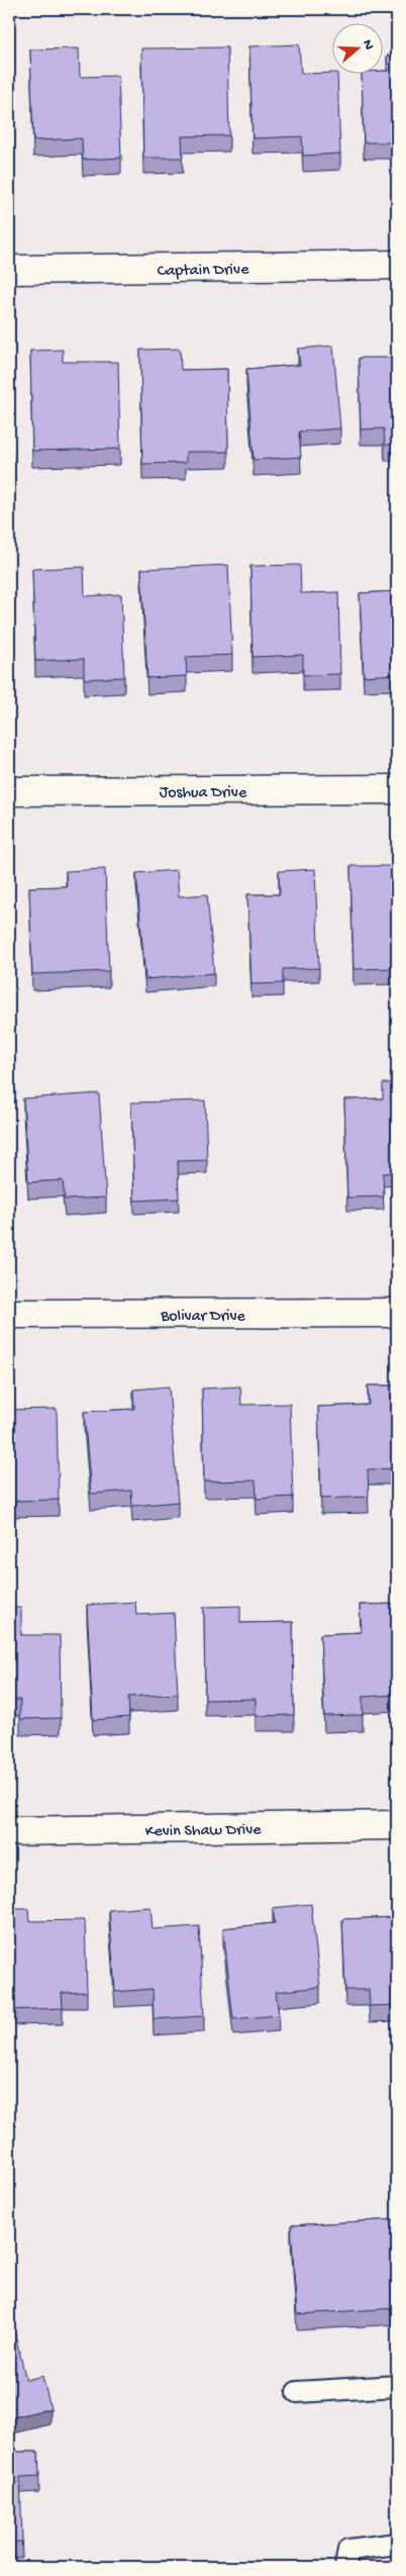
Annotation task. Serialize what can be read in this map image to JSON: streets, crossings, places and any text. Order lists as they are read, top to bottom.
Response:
{
  "streets": {
    "street": [
      "Captain Drive",
      "Joshua Drive",
      "Bolivar Drive",
      "Kevin Shaw Drive"
    ]
  },
  "north": "right"
}
